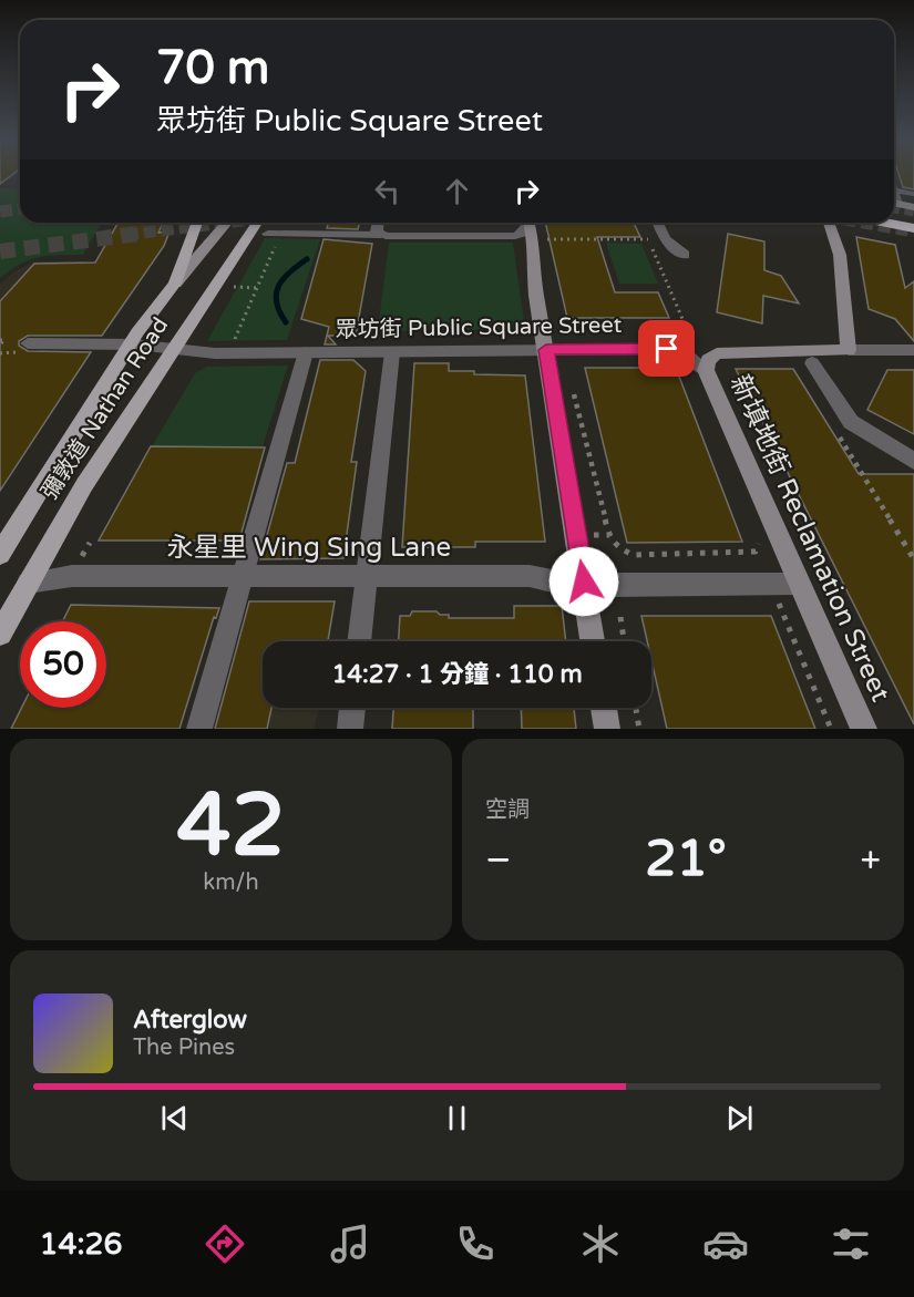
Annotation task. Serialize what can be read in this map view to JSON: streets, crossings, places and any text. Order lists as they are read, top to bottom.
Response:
{
  "streets": {
    "main road": ["彌敦道 Nathan Road", "新填地街 Reclamation Street"],
    "street": ["眾坊街 Public Square Street", "永星里 Wing Sing Lane"]
  },
  "crossings": [
    ["眾坊街 Public Square Street", "彌敦道 Nathan Road"],
    ["眾坊街 Public Square Street", "新填地街 Reclamation Street"],
    ["彌敦道 Nathan Road", "永星里 Wing Sing Lane"]
  ],
  "page": {
    "turn": ["70 m", "眾坊街 Public Square Street"],
    "limit": "50",
    "trip": "14:27 · 1 分鐘 · 110 m",
    "tile": [
      ["42", "km/h"],
      "空調"
    ],
    "heat": ["−", "21°", "+"],
    "song": ["Afterglow", "The Pines"],
    "tabs": "14:26"
  }
}
